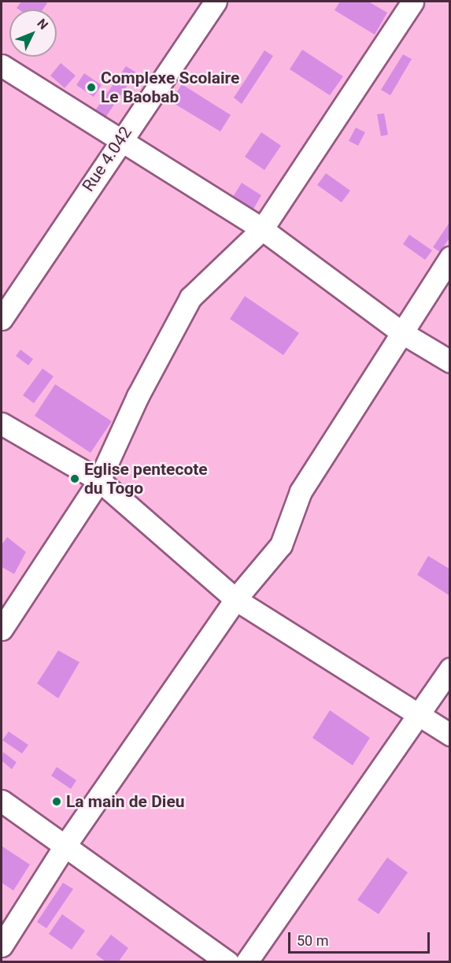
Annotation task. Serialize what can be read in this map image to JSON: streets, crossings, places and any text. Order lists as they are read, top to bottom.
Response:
{
  "streets": {
    "street": ["Rue 4.042"]
  },
  "places": ["Complexe Scolaire Le Baobab", "Eglise pentecote du Togo", "La main de Dieu"],
  "scale_bar": "50 m",
  "north": "top right"
}
